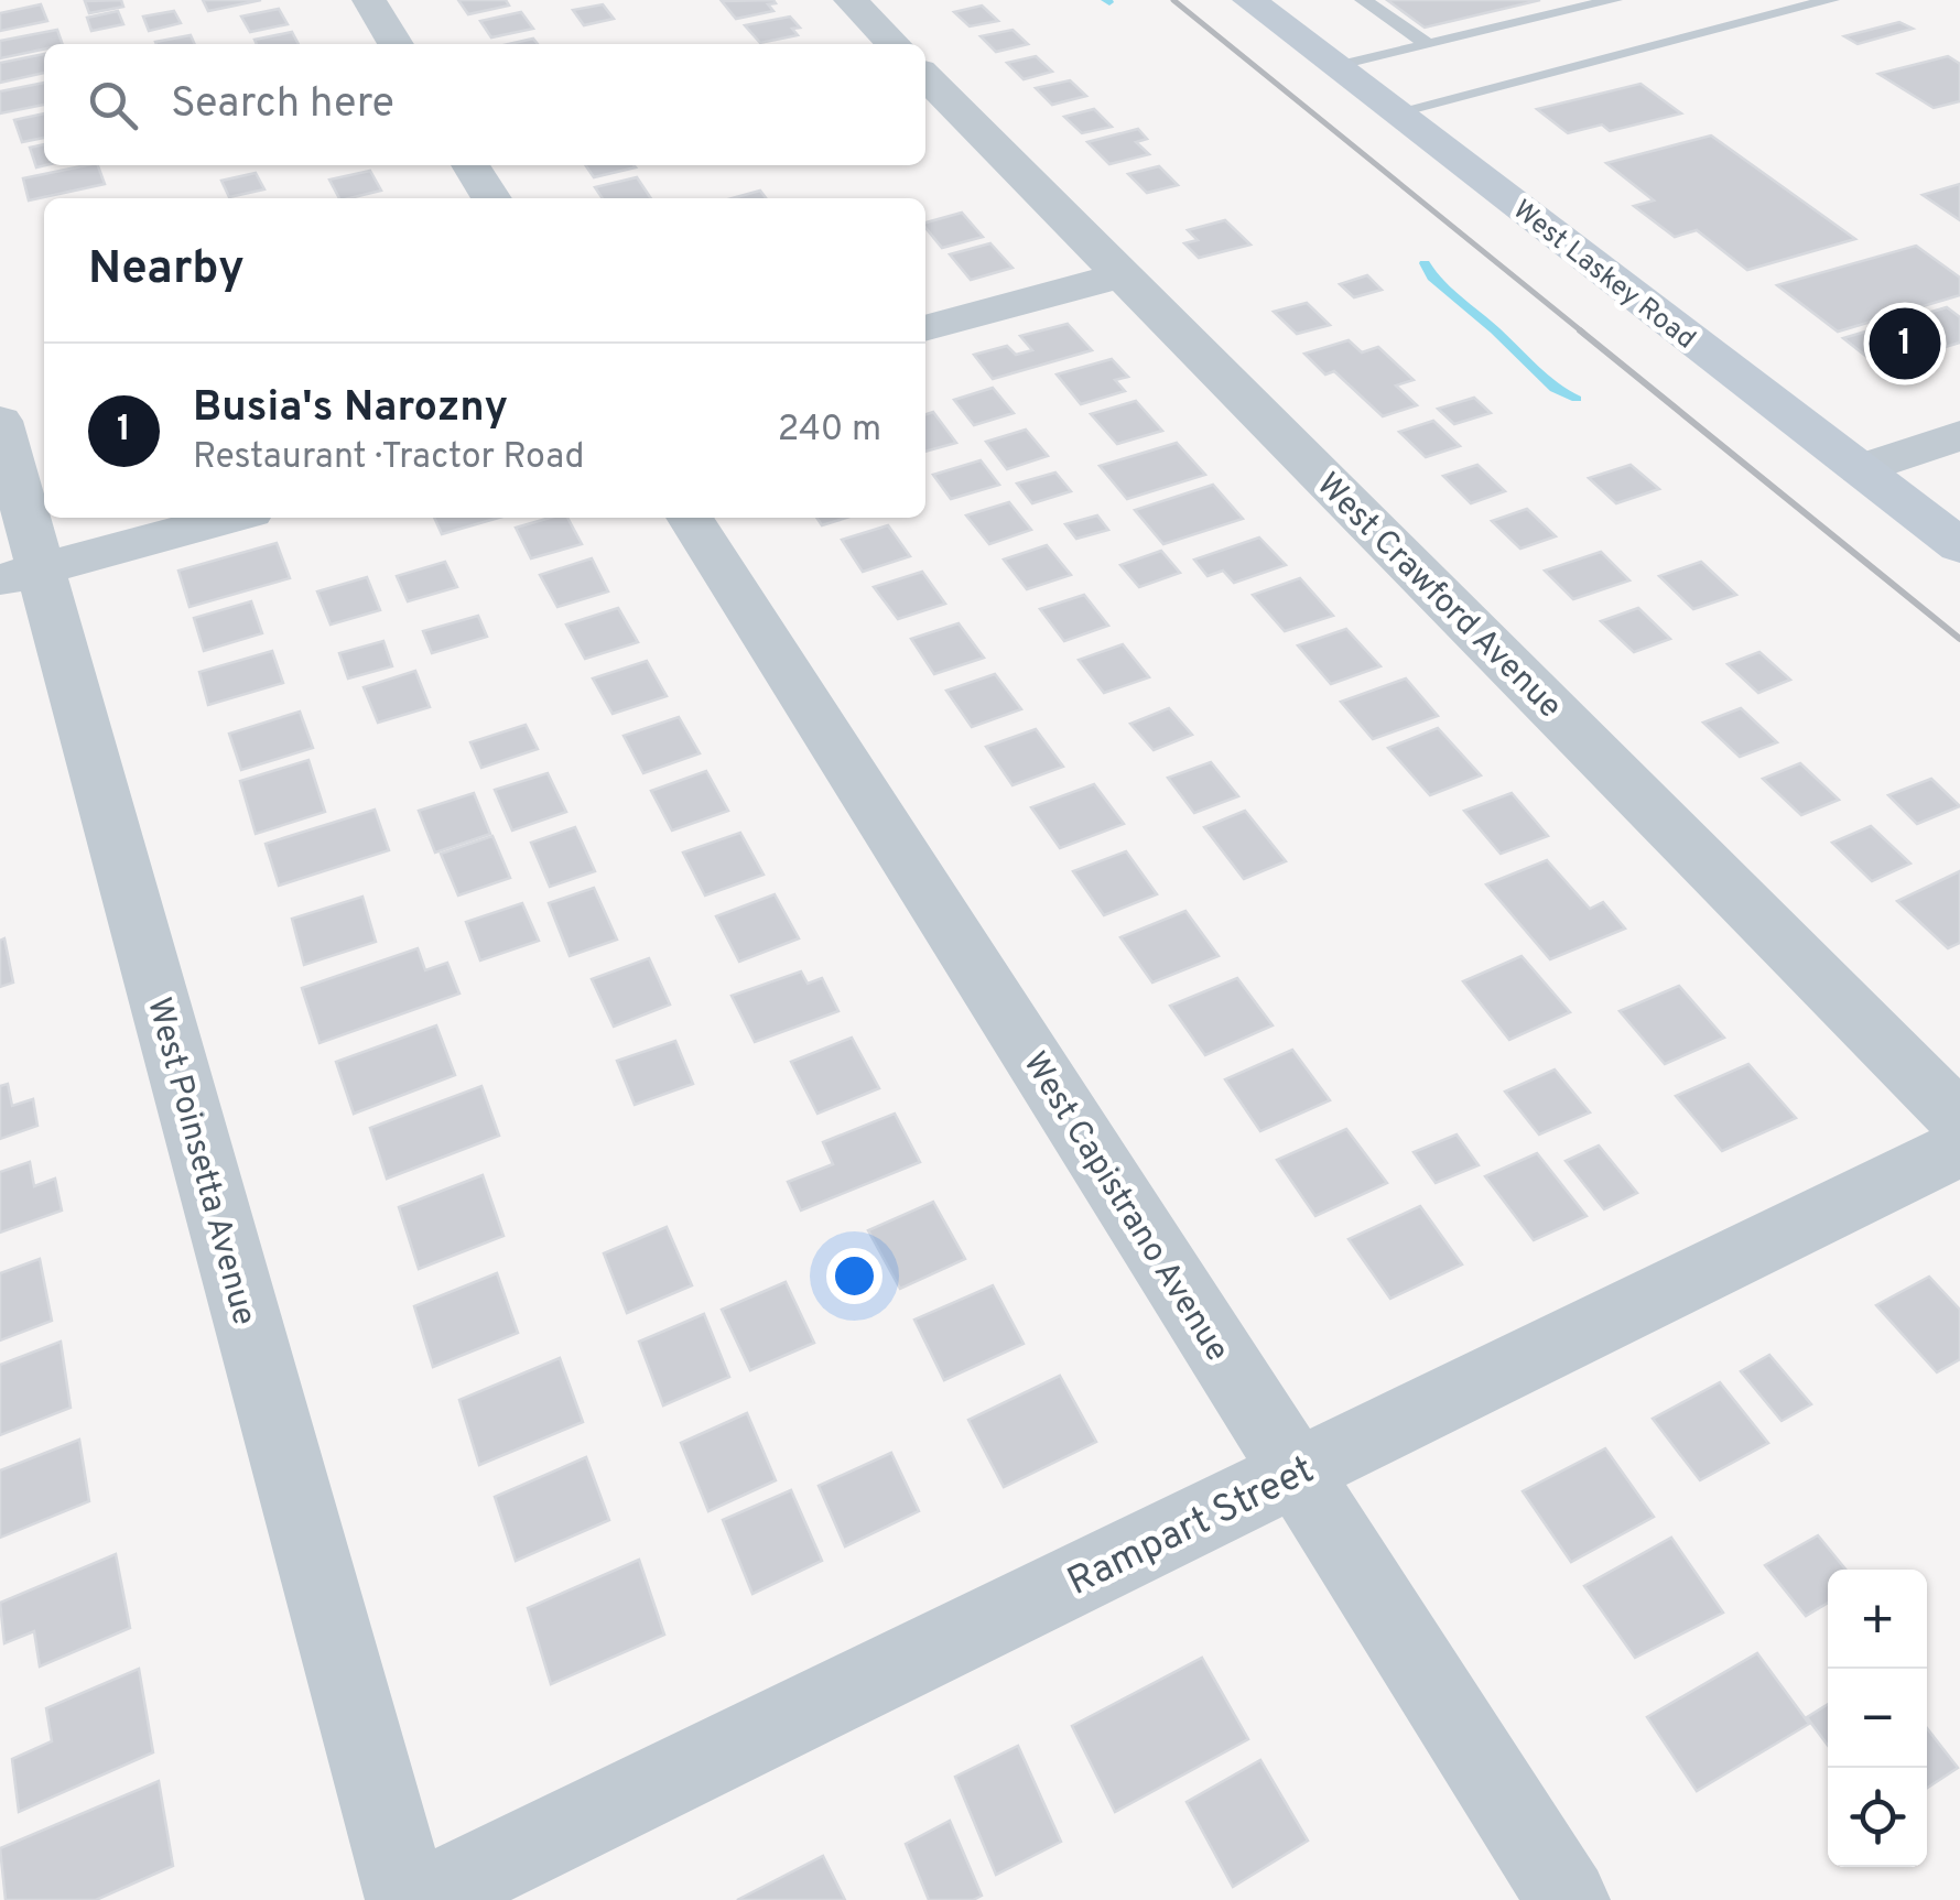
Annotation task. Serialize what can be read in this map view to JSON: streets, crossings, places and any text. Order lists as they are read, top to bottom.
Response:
{
  "streets": {
    "main road": ["West Laskey Road"],
    "street": [
      "West Crawford Avenue",
      "West Poinsetta Avenue",
      "West Capistrano Avenue",
      "Rampart Street"
    ]
  },
  "crossings": [
    ["West Capistrano Avenue", "Rampart Street"]
  ],
  "page": {
    "search": "Search here",
    "heading": "Nearby",
    "pins": "1",
    "list": [
      {
        "mark": "1",
        "name": "Busia's Narozny",
        "note": "Restaurant · Tractor Road",
        "value": "240 m"
      }
    ],
    "map_buttons": ["+", "−"]
  }
}
